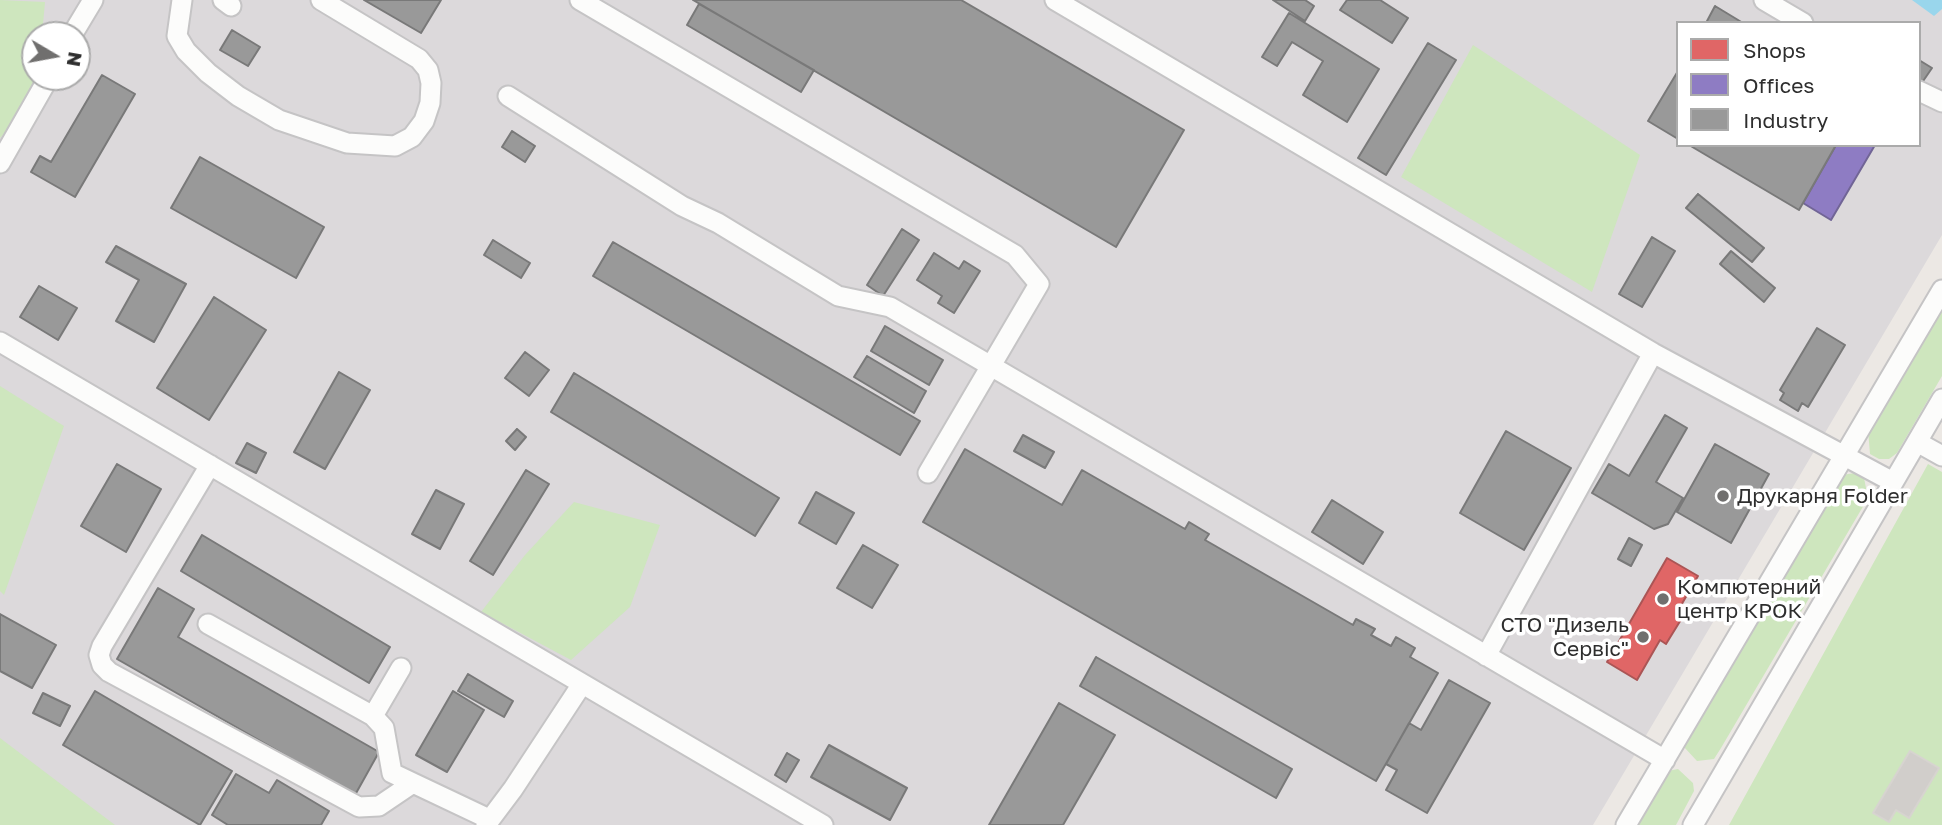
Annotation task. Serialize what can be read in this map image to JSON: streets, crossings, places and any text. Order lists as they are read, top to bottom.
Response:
{
  "places": ["Друкарня Folder", "Компютерний центр КРОК", "СТО \"Дизель Сервіс\""],
  "legend": ["Shops", "Offices", "Industry"],
  "north": "right"
}
